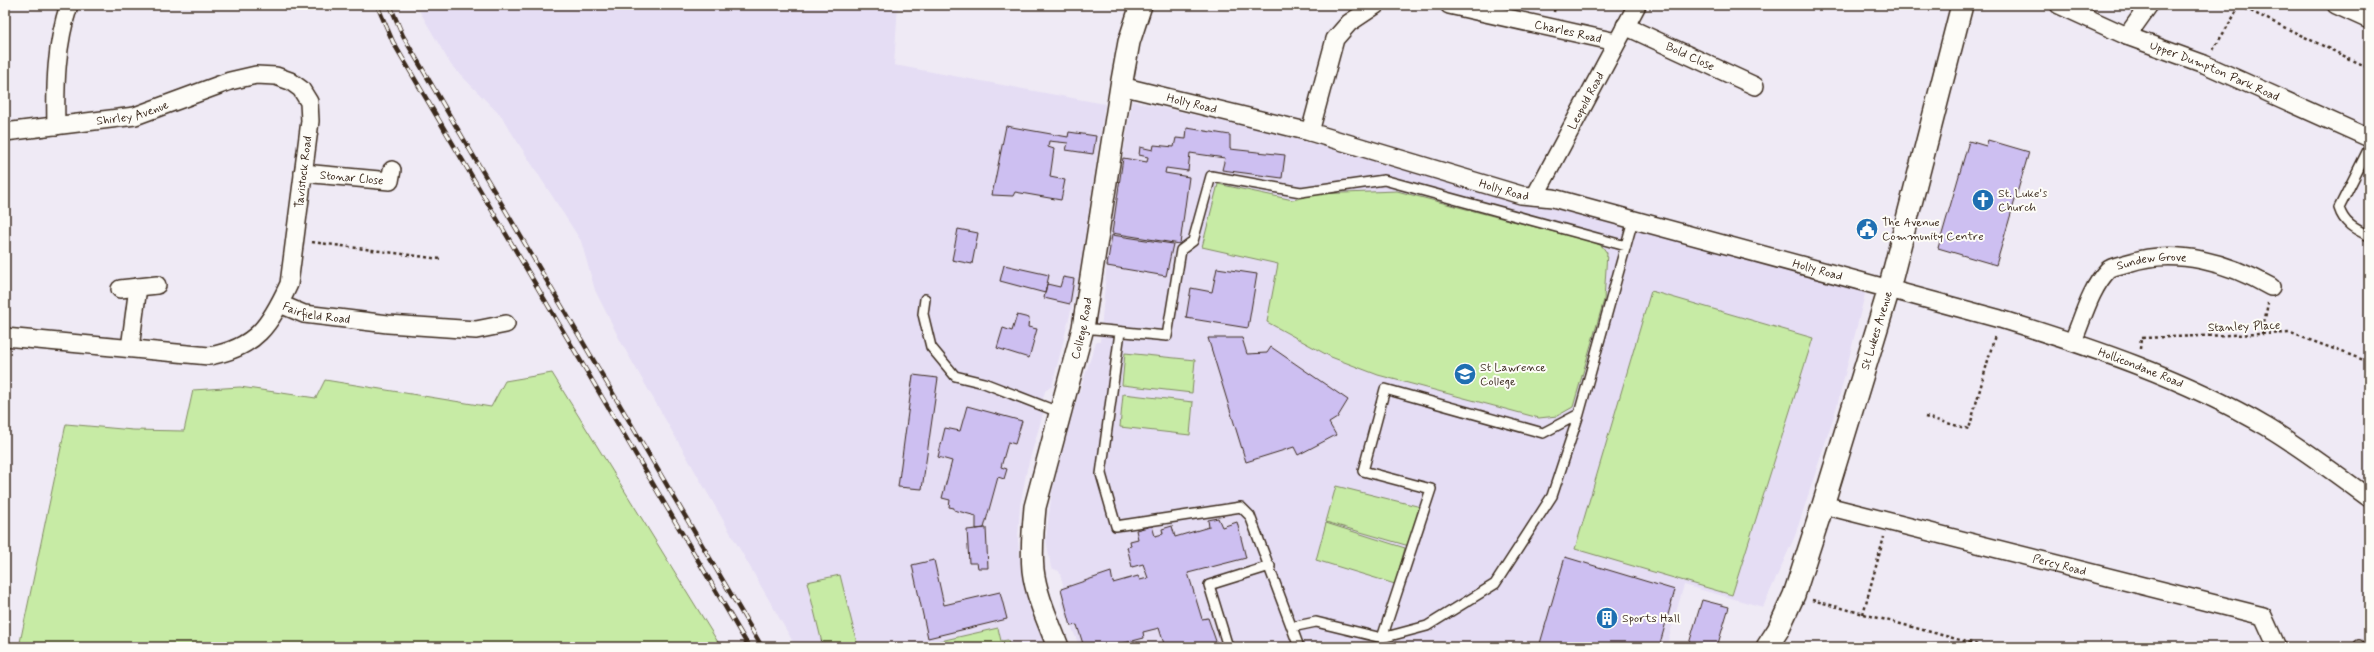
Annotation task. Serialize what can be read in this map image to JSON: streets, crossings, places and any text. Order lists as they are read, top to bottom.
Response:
{
  "streets": {
    "street": [
      "Charles Road",
      "Bold Close",
      "Upper Dumpton Park Road",
      "Leopold Road",
      "Holly Road",
      "Shirley Avenue",
      "Tavistock Road",
      "Stonar Close",
      "Sundew Grove",
      "Fairfield Road",
      "College Road",
      "St Lukes Avenue",
      "Hollicondane Road",
      "Percy Road"
    ],
    "path": ["Stanley Place"]
  },
  "crossings": [
    ["Charles Road", "Leopold Road"],
    ["Bold Close", "Leopold Road"],
    ["Leopold Road", "Holly Road"],
    ["Holly Road", "College Road"],
    ["Holly Road", "St Lukes Avenue"],
    ["Holly Road", "Hollicondane Road"],
    ["Shirley Avenue", "Tavistock Road"],
    ["Tavistock Road", "Stonar Close"],
    ["Tavistock Road", "Fairfield Road"],
    ["Sundew Grove", "Hollicondane Road"],
    ["Stanley Place", "Hollicondane Road"],
    ["St Lukes Avenue", "Hollicondane Road"],
    ["St Lukes Avenue", "Percy Road"]
  ],
  "places": {
    "church": ["St. Luke's Church"],
    "public building": ["The Avenue Community Centre"],
    "school or university": ["St Lawrence College"],
    "building": ["Sports Hall"]
  }
}
